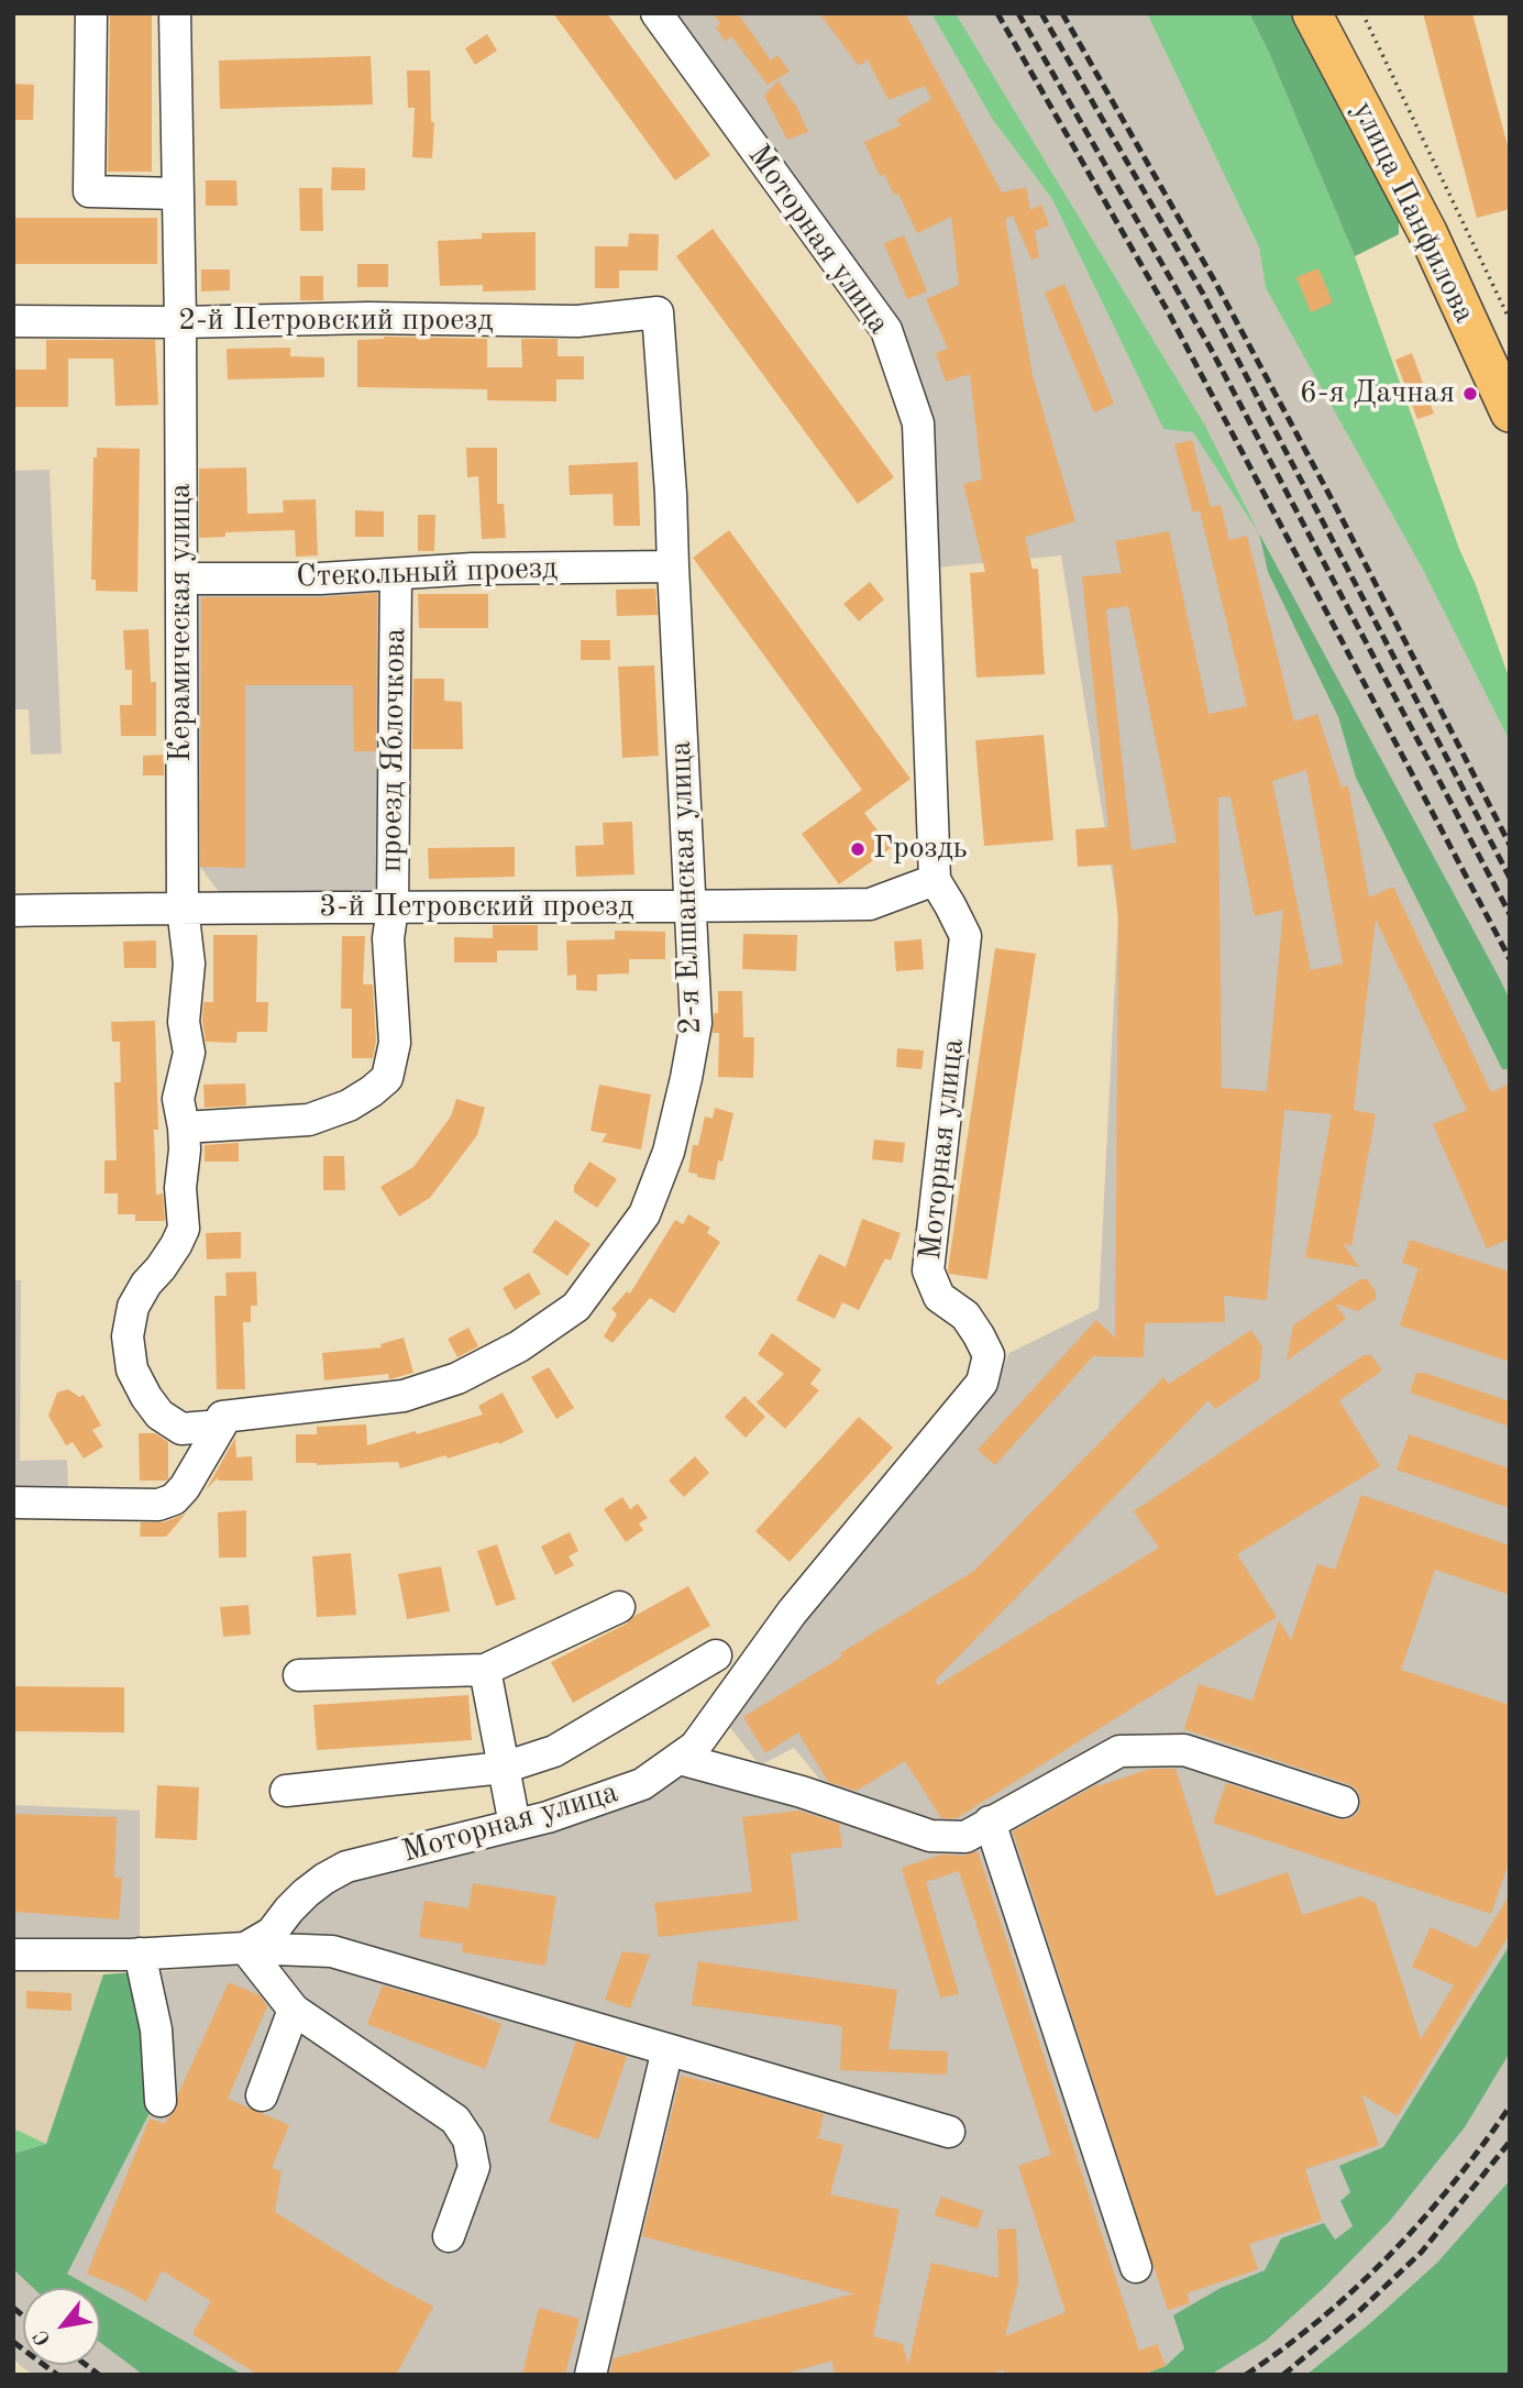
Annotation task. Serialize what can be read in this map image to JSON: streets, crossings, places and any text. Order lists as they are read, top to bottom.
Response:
{
  "streets": {
    "main road": ["улица Панфилова"],
    "street": [
      "Моторная улица",
      "2-й Петровский проезд",
      "Стекольный проезд",
      "Керамическая улица",
      "проезд Яблочкова",
      "2-я Елшанская улица",
      "3-й Петровский проезд"
    ]
  },
  "crossings": [
    ["Моторная улица", "3-й Петровский проезд"],
    ["2-й Петровский проезд", "Керамическая улица"],
    ["2-й Петровский проезд", "2-я Елшанская улица"],
    ["Стекольный проезд", "Керамическая улица"],
    ["Стекольный проезд", "проезд Яблочкова"],
    ["Стекольный проезд", "2-я Елшанская улица"],
    ["Керамическая улица", "проезд Яблочкова"],
    ["Керамическая улица", "2-я Елшанская улица"],
    ["Керамическая улица", "3-й Петровский проезд"],
    ["проезд Яблочкова", "3-й Петровский проезд"],
    ["2-я Елшанская улица", "3-й Петровский проезд"]
  ],
  "places": ["6-я Дачная", "Гроздь"],
  "north": "bottom left"
}
